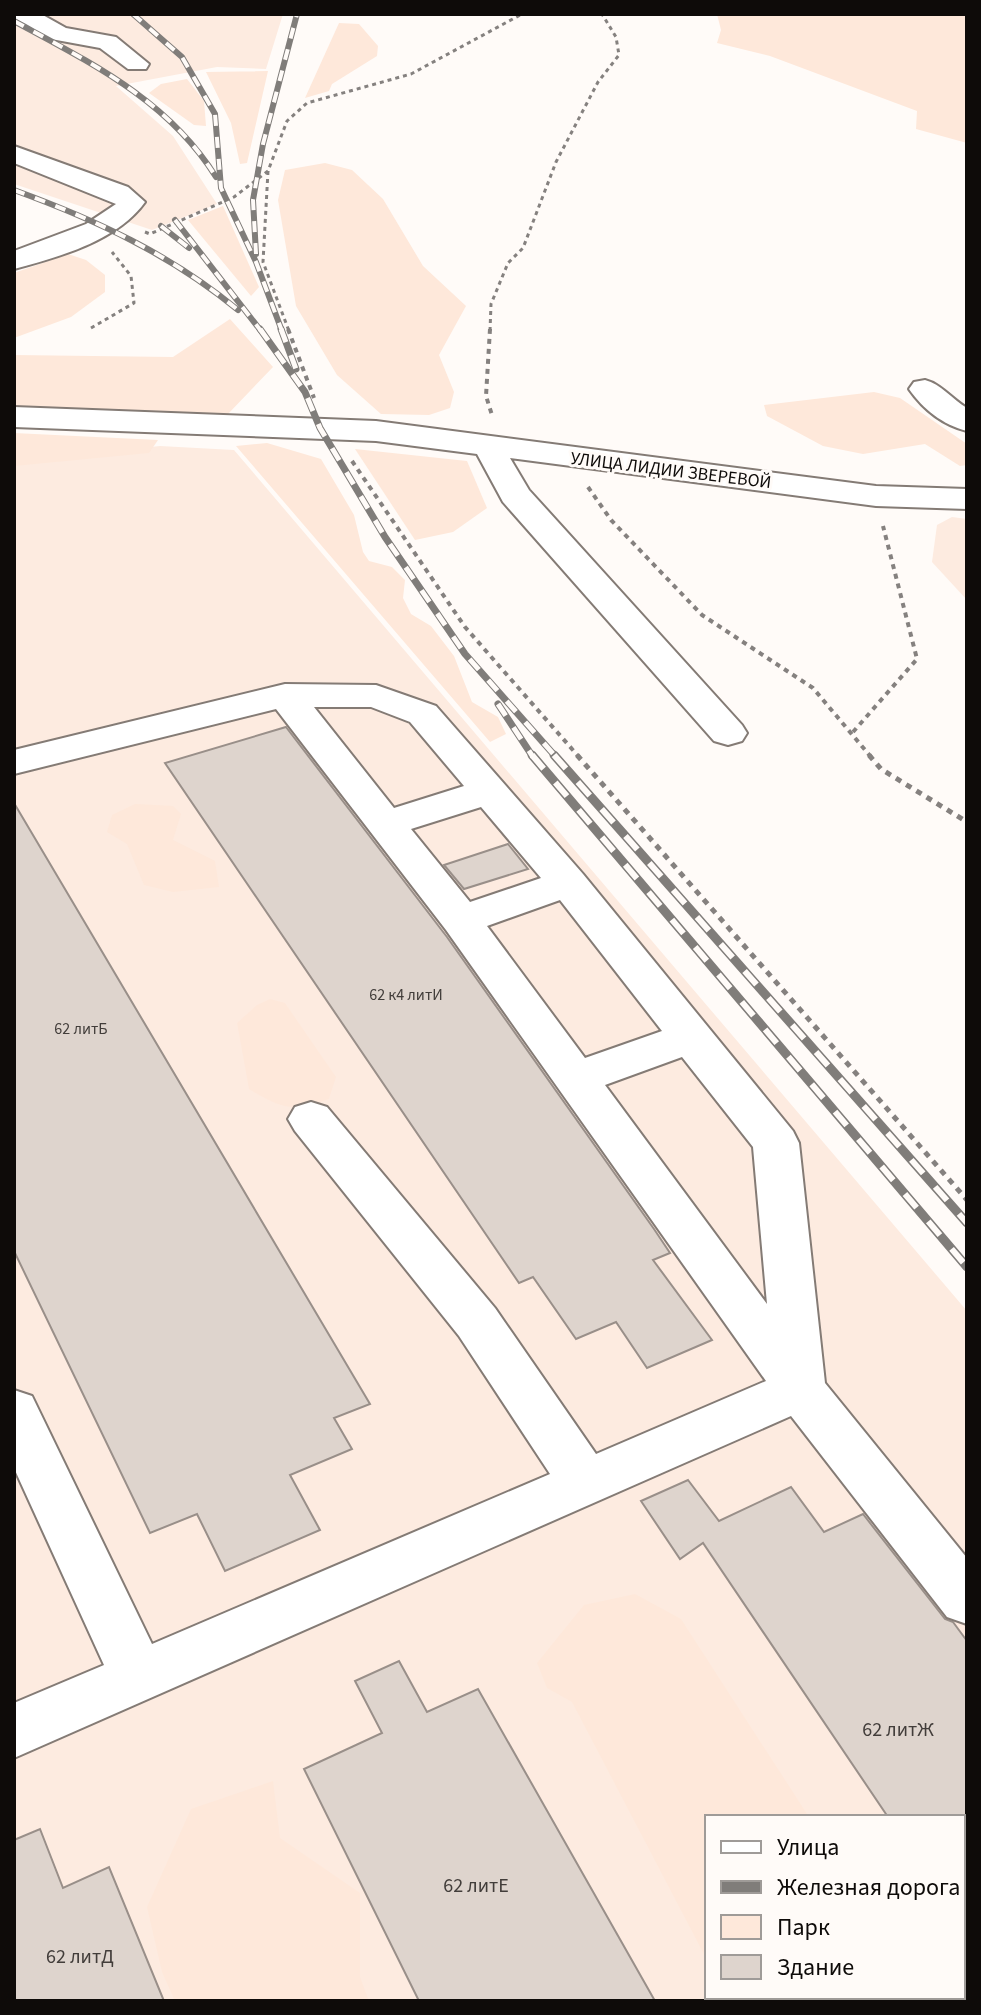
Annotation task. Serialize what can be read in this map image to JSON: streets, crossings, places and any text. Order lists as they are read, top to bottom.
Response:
{
  "streets": {
    "street": ["УЛИЦА ЛИДИИ ЗВЕРЕВОЙ"]
  },
  "house_numbers": [
    "62 к4 литИ",
    "62 литБ",
    "62 литЖ",
    "62 литЕ",
    "62 литД"
  ],
  "legend": [
    "Улица",
    "Железная дорога",
    "Парк",
    "Здание"
  ]
}
